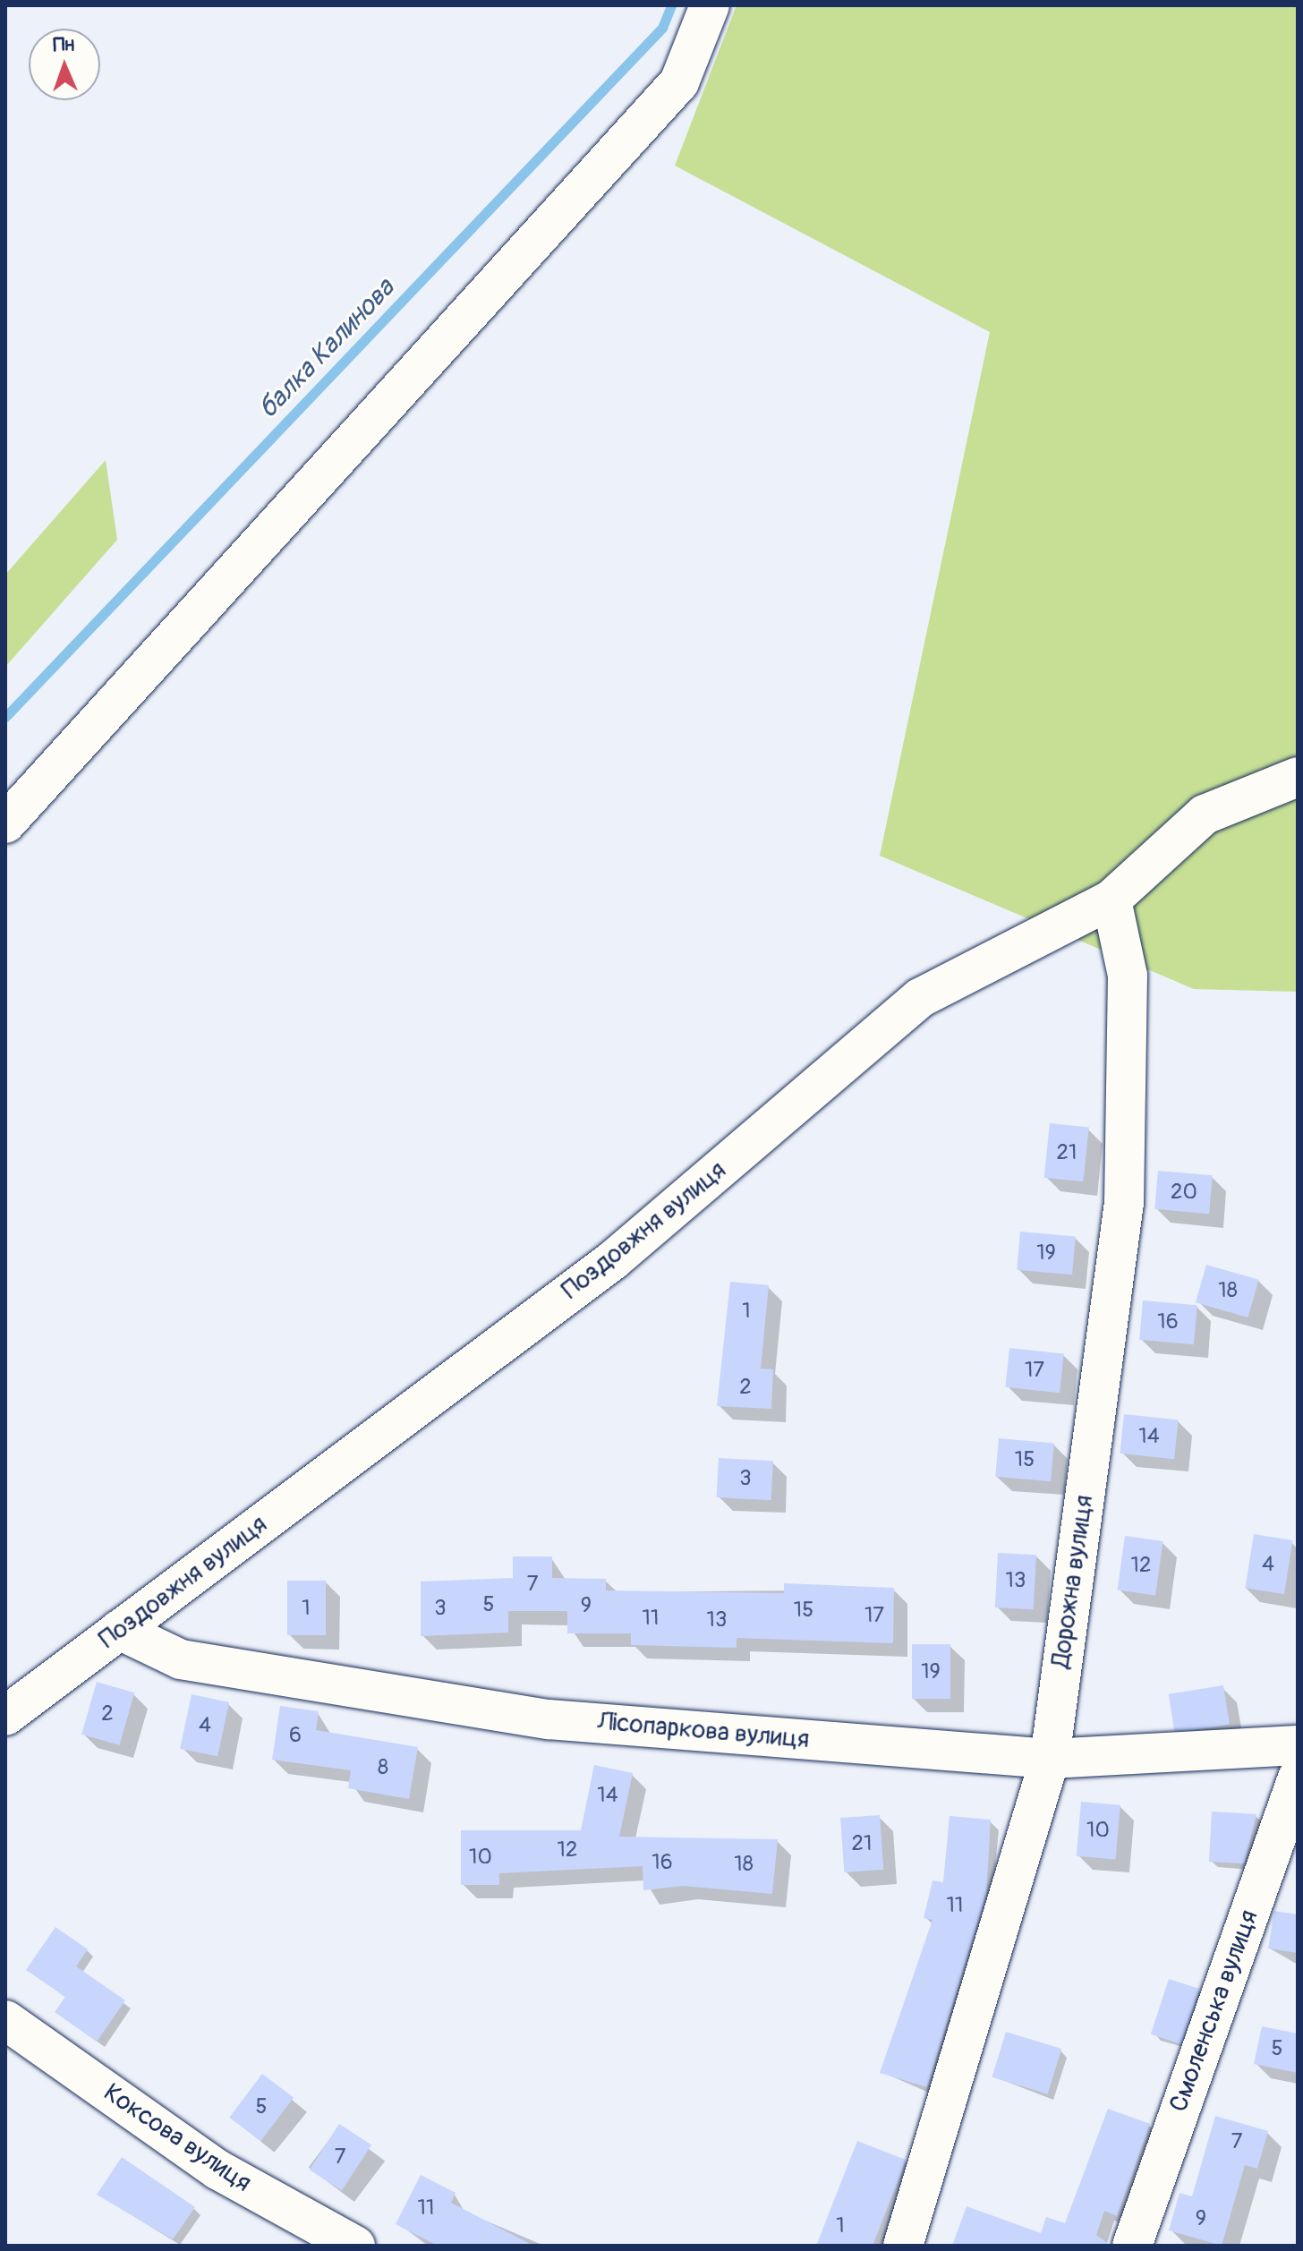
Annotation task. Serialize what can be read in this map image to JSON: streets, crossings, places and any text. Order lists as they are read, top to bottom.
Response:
{
  "streets": {
    "street": [
      "Поздовжня вулиця",
      "Дорожна вулиця",
      "Лісопаркова вулиця",
      "Смоленська вулиця",
      "Коксова вулиця"
    ]
  },
  "crossings": [
    ["Поздовжня вулиця", "Дорожна вулиця"],
    ["Поздовжня вулиця", "Лісопаркова вулиця"],
    ["Дорожна вулиця", "Лісопаркова вулиця"]
  ],
  "water": ["балка Калинова"],
  "house_numbers": [
    "21",
    "20",
    "19",
    "18",
    "1",
    "16",
    "17",
    "2",
    "14",
    "15",
    "3",
    "4",
    "12",
    "13",
    "7",
    "5",
    "9",
    "1",
    "3",
    "15",
    "17",
    "11",
    "13",
    "19",
    "2",
    "4",
    "6",
    "8",
    "14",
    "10",
    "21",
    "12",
    "10",
    "16",
    "18",
    "11",
    "5",
    "5",
    "7",
    "7",
    "11",
    "9",
    "1"
  ],
  "north": "top"
}
